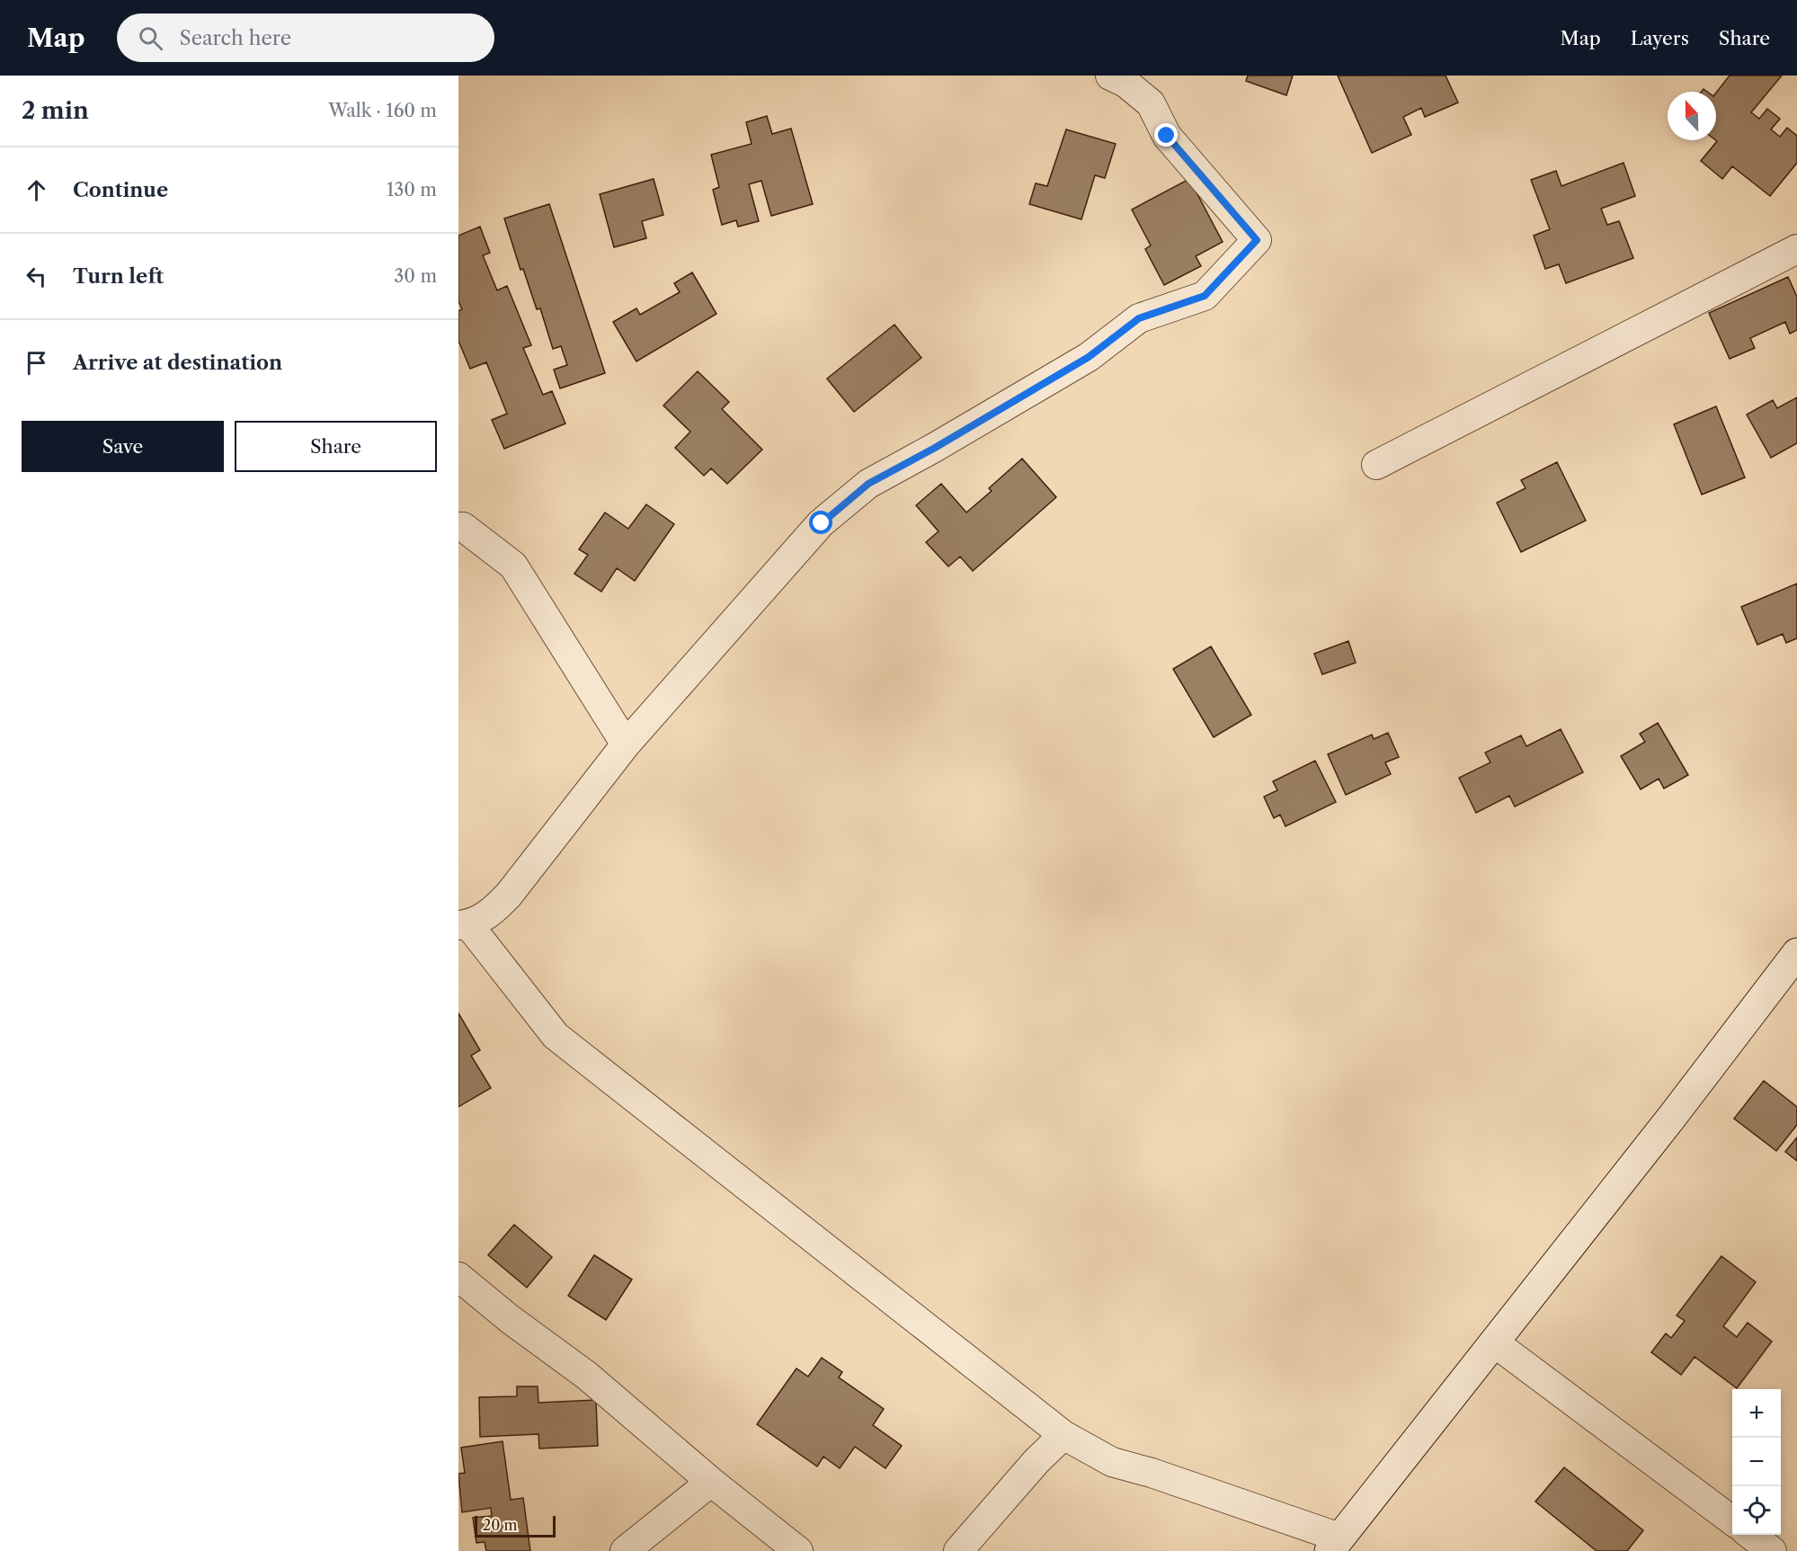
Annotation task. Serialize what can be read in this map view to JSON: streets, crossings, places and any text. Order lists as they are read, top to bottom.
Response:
{
  "scale_bar": "20 m",
  "north": "top",
  "page": {
    "header": "Map",
    "search": "Search here",
    "nav": ["Map", "Layers", "Share"],
    "heading": ["2 min", "Walk · 160 m"],
    "list": [
      ["Continue", "130 m"],
      ["Turn left", "30 m"],
      "Arrive at destination"
    ],
    "buttons": ["Save", "Share"],
    "map_buttons": ["+", "−"],
    "scale": "20 m"
  }
}
